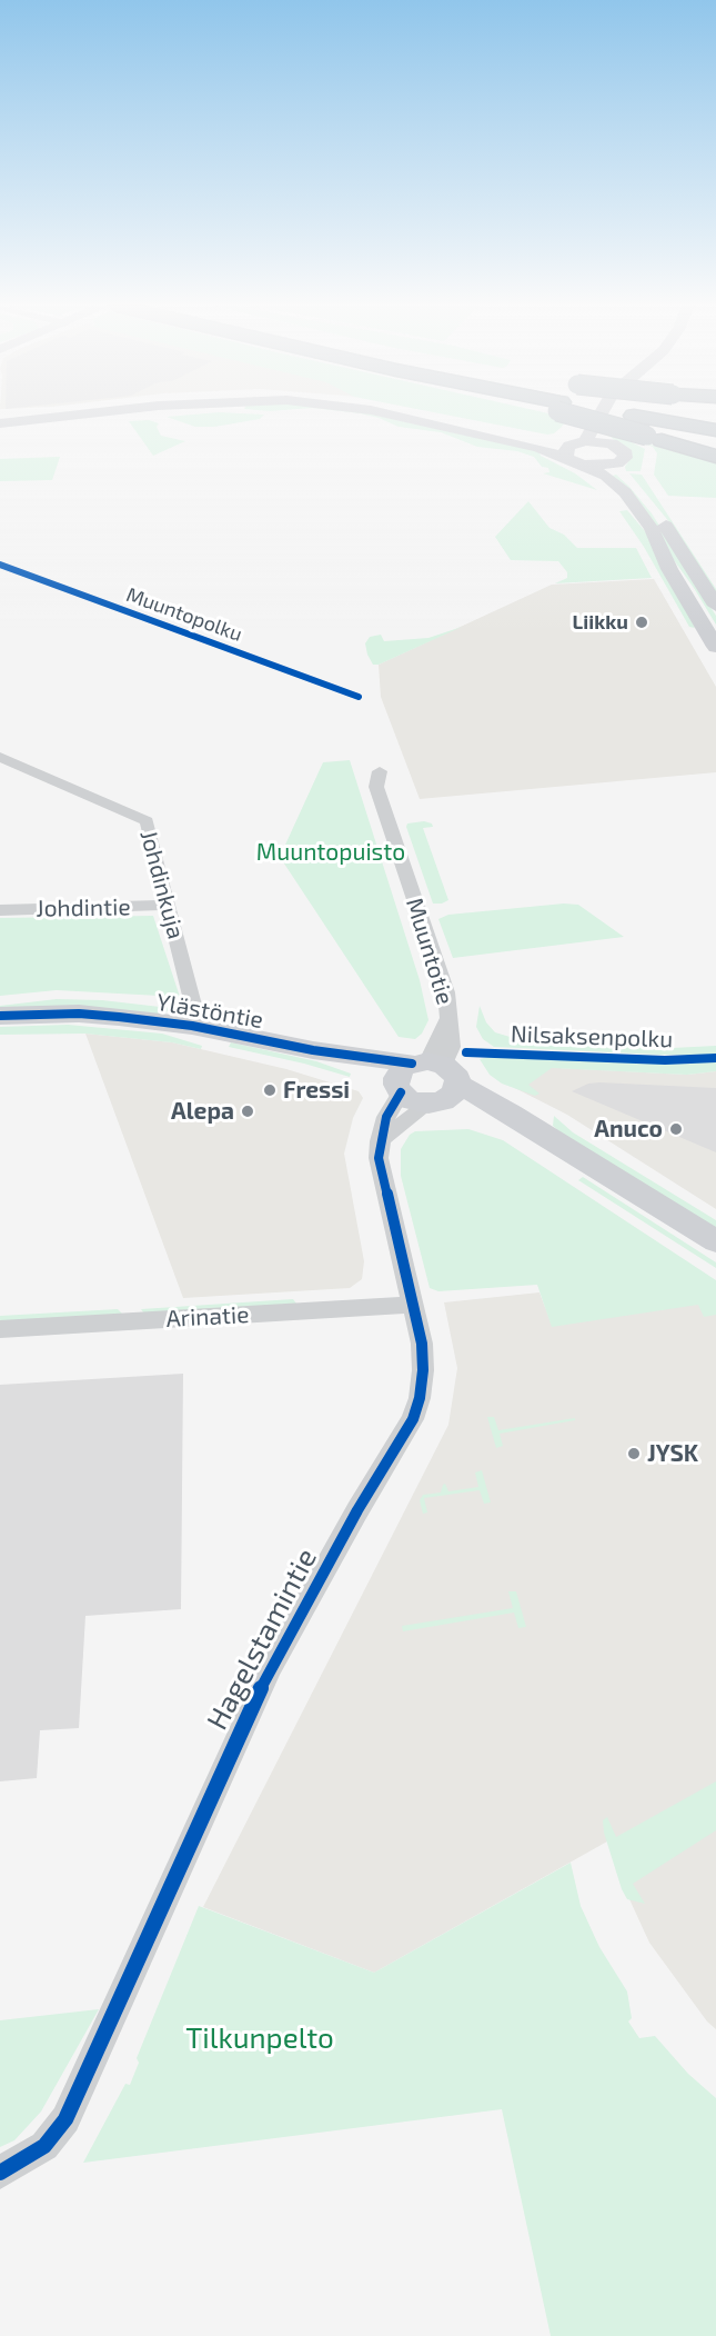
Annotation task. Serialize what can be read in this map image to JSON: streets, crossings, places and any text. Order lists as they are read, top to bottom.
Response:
{
  "streets": {
    "main road": ["Ylästöntie"],
    "street": [
      "Johdinkuja",
      "Johdintie",
      "Muuntotie",
      "Arinatie",
      "Hagelstamintie"
    ],
    "cycle path": ["Muuntopolku", "Nilsaksenpolku"]
  },
  "crossings": [
    ["Johdinkuja", "Johdintie"],
    ["Johdinkuja", "Ylästöntie"],
    ["Muuntotie", "Ylästöntie"],
    ["Muuntotie", "Hagelstamintie"],
    ["Ylästöntie", "Hagelstamintie"],
    ["Arinatie", "Hagelstamintie"]
  ],
  "parks": ["Muuntopuisto", "Tilkunpelto"],
  "places": [
    "Liikku",
    "Fressi",
    "Alepa",
    "Anuco",
    "JYSK"
  ]
}
